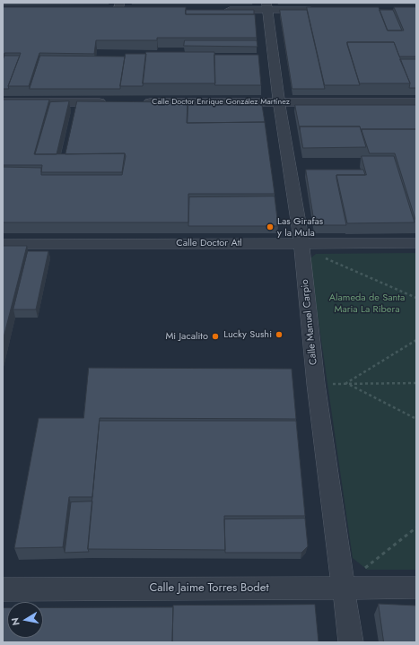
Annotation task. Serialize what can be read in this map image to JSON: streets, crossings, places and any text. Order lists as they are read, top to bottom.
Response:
{
  "streets": {
    "street": [
      "Calle Doctor Enrique González Martínez",
      "Calle Doctor Atl",
      "Calle Manuel Carpio",
      "Calle Jaime Torres Bodet"
    ]
  },
  "crossings": [
    ["Calle Doctor Enrique González Martínez", "Calle Manuel Carpio"],
    ["Calle Doctor Atl", "Calle Manuel Carpio"],
    ["Calle Manuel Carpio", "Calle Jaime Torres Bodet"]
  ],
  "parks": ["Alameda de Santa Maria La Ribera"],
  "places": ["Las Girafas y la Mula", "Lucky Sushi", "Mi Jacalito"],
  "north": "left"
}
